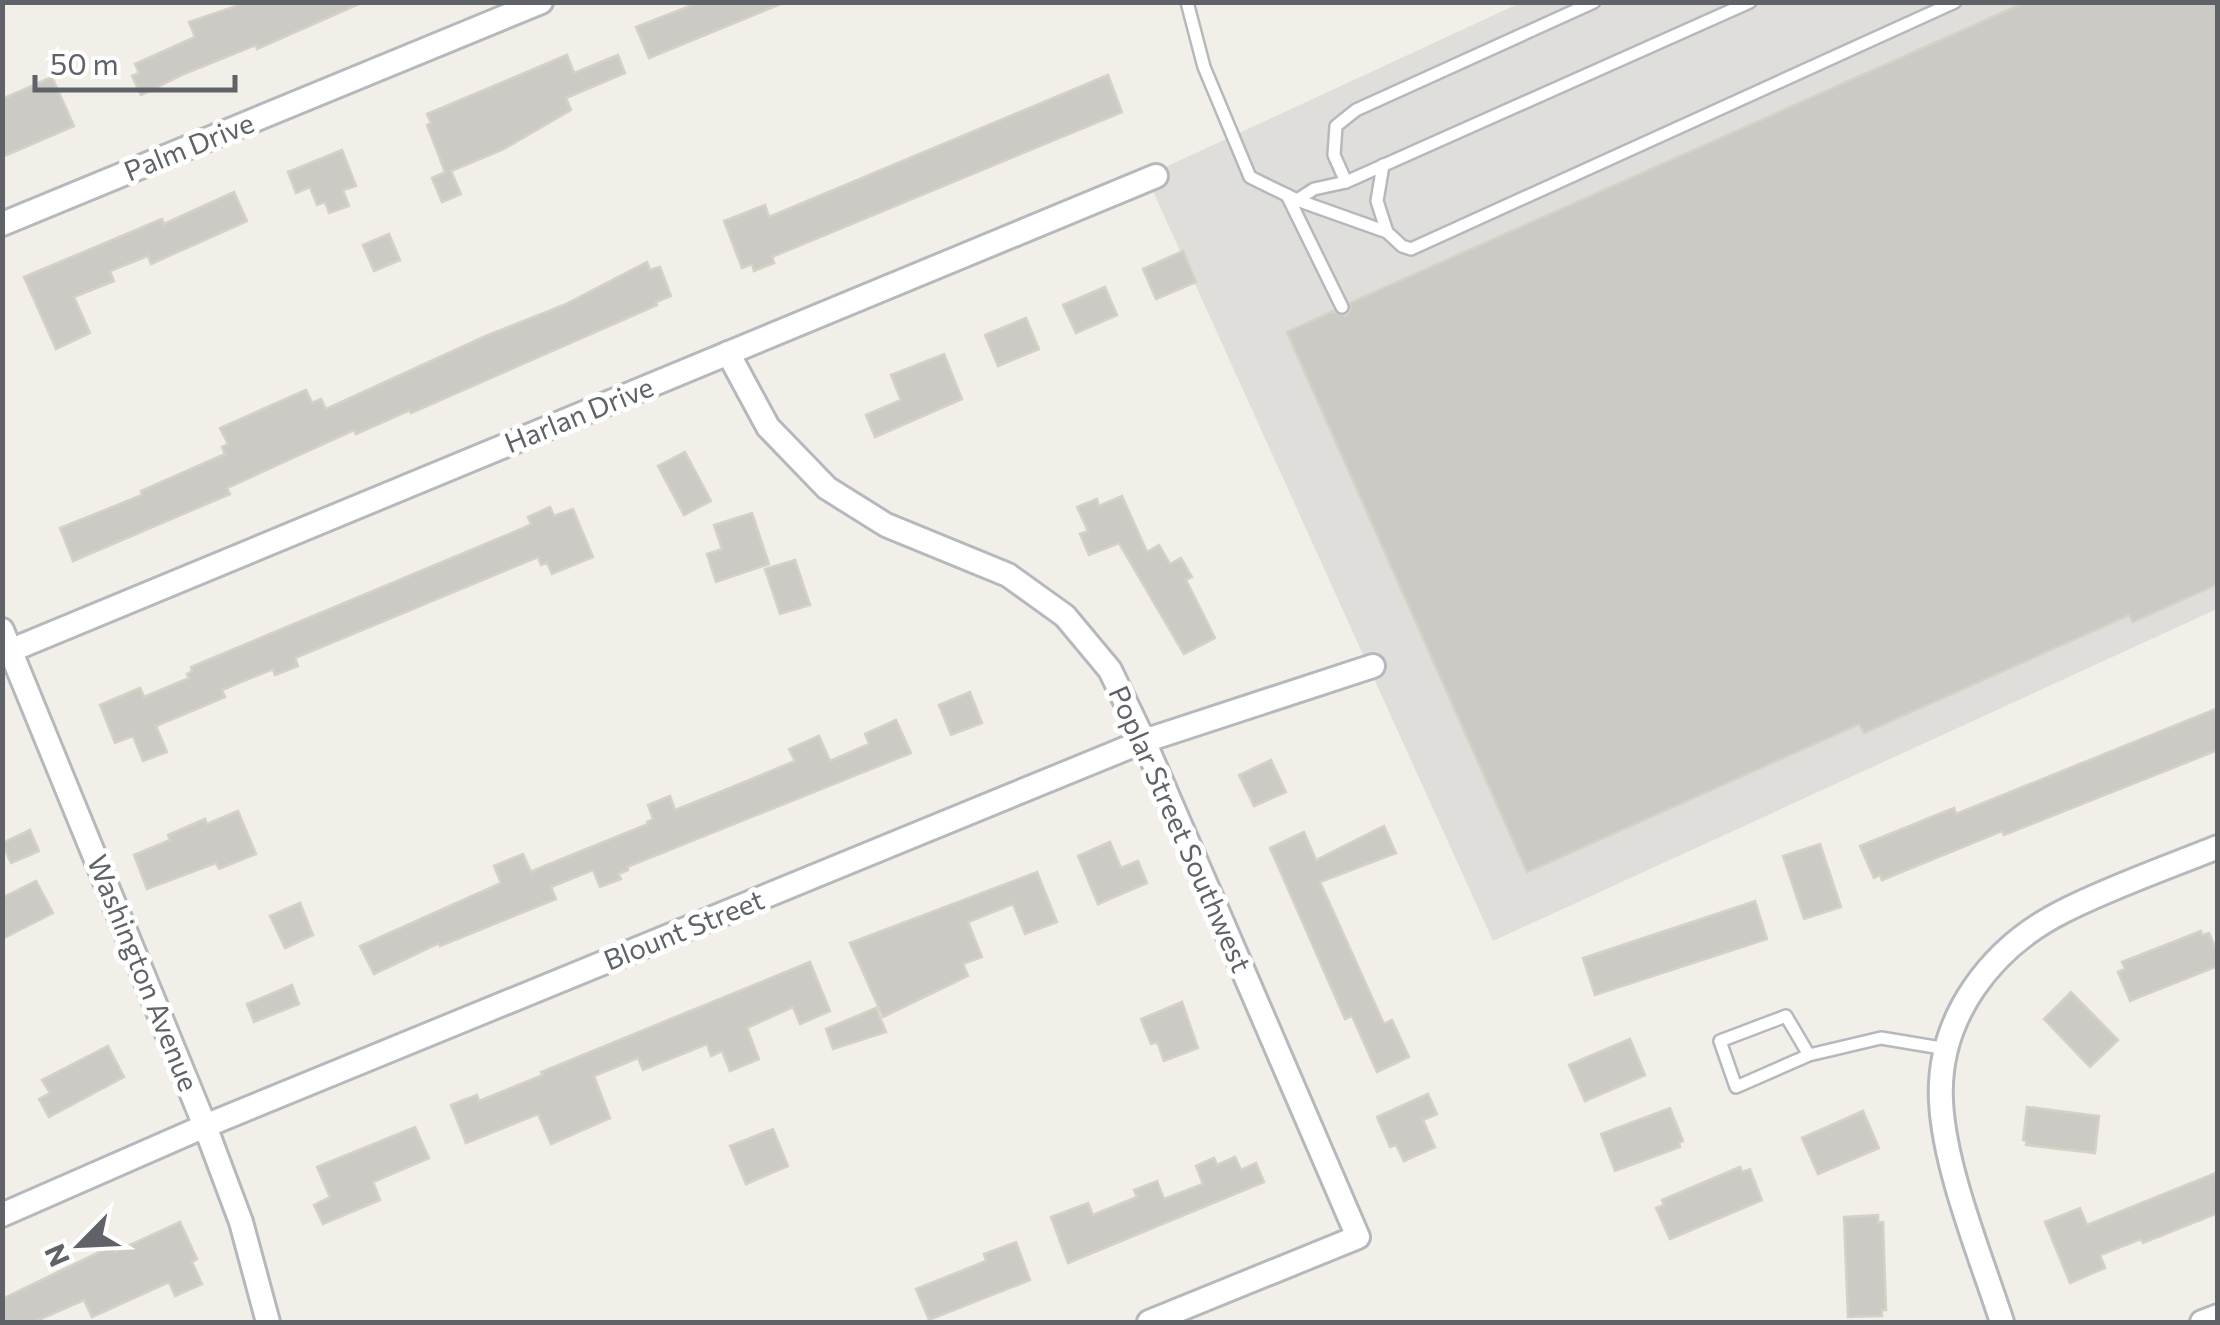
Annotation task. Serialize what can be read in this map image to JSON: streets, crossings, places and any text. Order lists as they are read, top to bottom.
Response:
{
  "streets": {
    "street": [
      "Palm Drive",
      "Harlan Drive",
      "Poplar Street Southwest",
      "Blount Street",
      "Washington Avenue"
    ]
  },
  "crossings": [
    ["Harlan Drive", "Poplar Street Southwest"],
    ["Harlan Drive", "Washington Avenue"],
    ["Poplar Street Southwest", "Blount Street"],
    ["Blount Street", "Washington Avenue"]
  ],
  "scale_bar": "50 m",
  "north": "bottom left"
}
